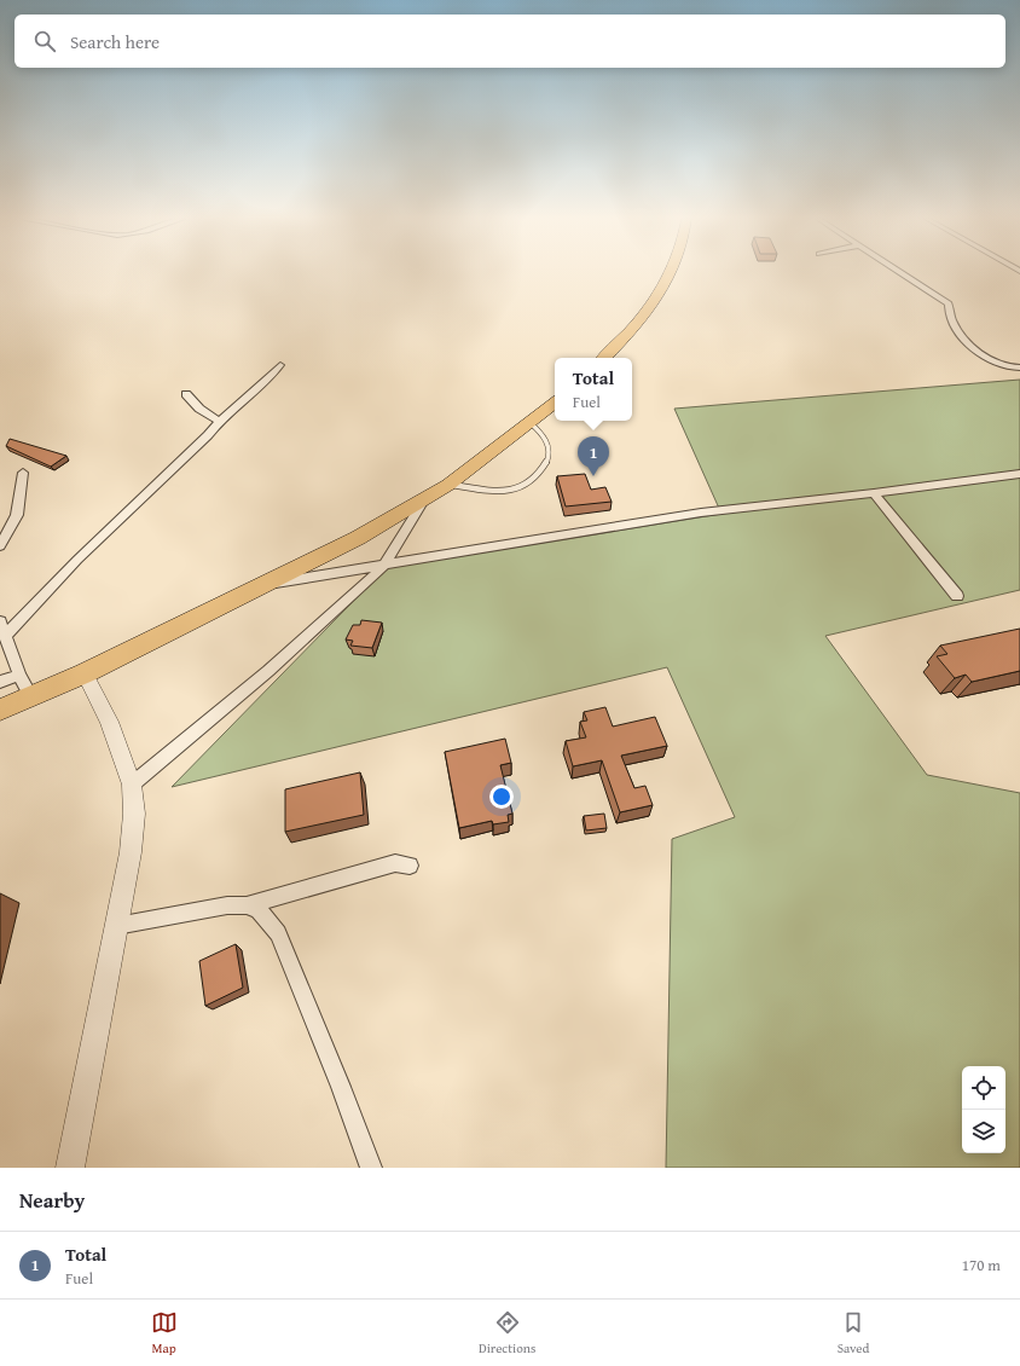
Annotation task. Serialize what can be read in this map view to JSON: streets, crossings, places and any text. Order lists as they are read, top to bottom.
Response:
{
  "page": {
    "search": "Search here",
    "popup": ["Total", "Fuel"],
    "pins": "1",
    "heading": "Nearby",
    "list": [
      {
        "mark": "1",
        "name": "Total",
        "note": "Fuel",
        "value": "170 m"
      }
    ],
    "nav": ["Map", "Directions", "Saved"]
  }
}
